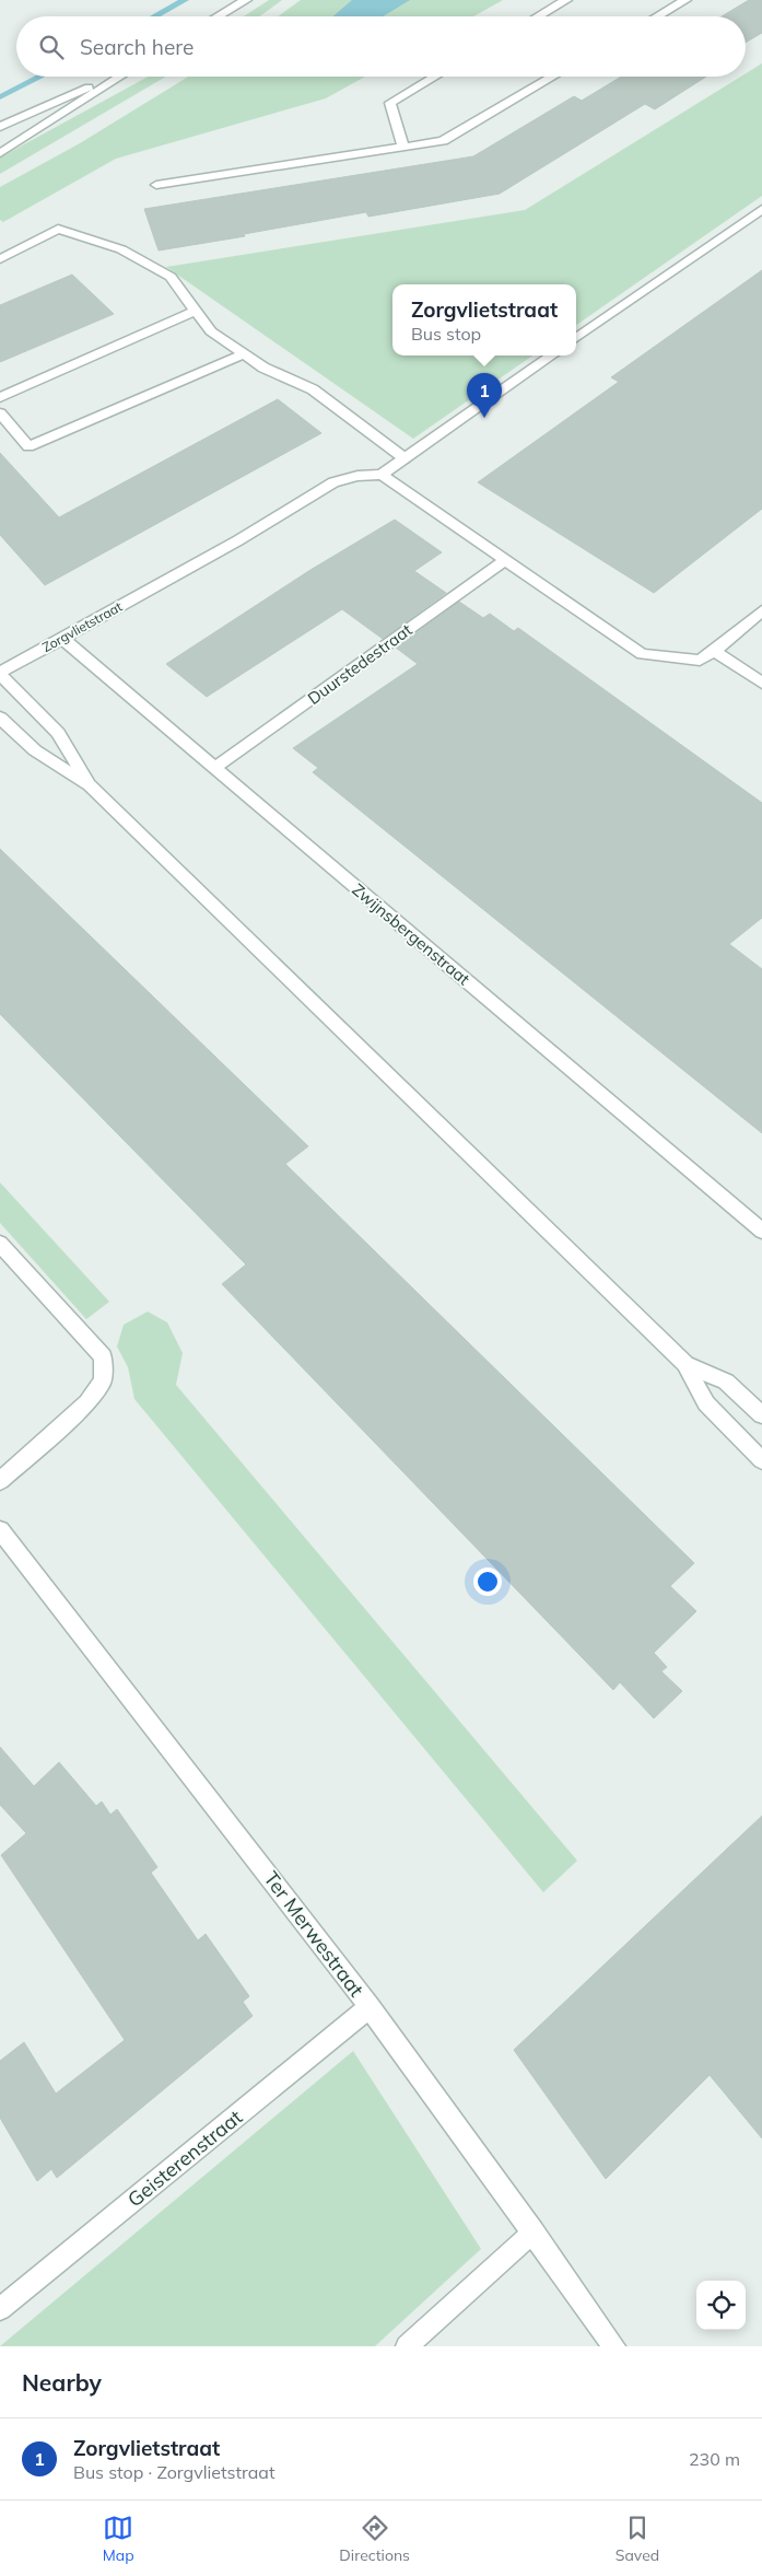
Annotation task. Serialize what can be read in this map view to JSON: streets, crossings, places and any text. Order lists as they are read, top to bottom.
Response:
{
  "streets": {
    "street": [
      "Zorgvlietstraat",
      "Duurstedestraat",
      "Zwijnsbergenstraat",
      "Ter Merwestraat",
      "Geisterenstraat"
    ]
  },
  "crossings": [
    ["Zorgvlietstraat", "Zwijnsbergenstraat"],
    ["Duurstedestraat", "Zwijnsbergenstraat"],
    ["Ter Merwestraat", "Geisterenstraat"]
  ],
  "page": {
    "search": "Search here",
    "popup": ["Zorgvlietstraat", "Bus stop"],
    "pins": "1",
    "heading": "Nearby",
    "list": [
      {
        "mark": "1",
        "name": "Zorgvlietstraat",
        "note": "Bus stop · Zorgvlietstraat",
        "value": "230 m"
      }
    ],
    "nav": ["Map", "Directions", "Saved"]
  }
}
